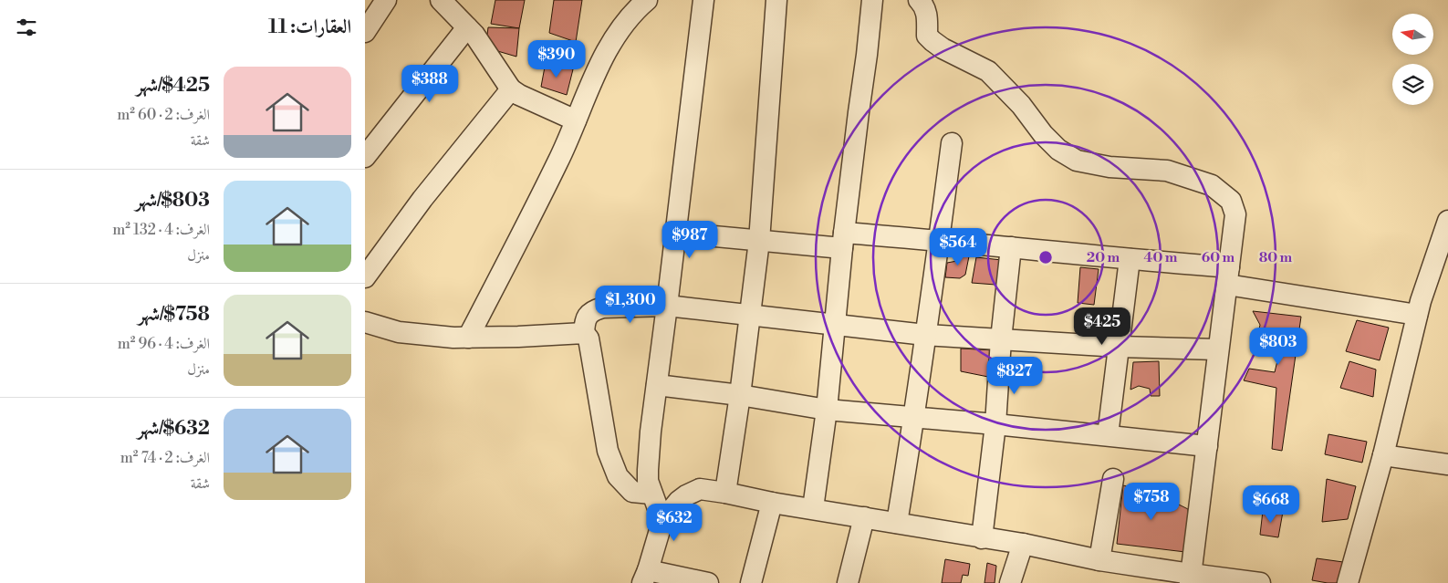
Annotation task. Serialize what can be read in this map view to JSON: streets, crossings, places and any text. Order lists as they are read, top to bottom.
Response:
{
  "north": "left",
  "page": {
    "heading": "العقارات: 11",
    "price": [
      "$390",
      "$388",
      "$987",
      "$564",
      "$1,300",
      "$425",
      "$803",
      "$827",
      "$758",
      "$668",
      "$632"
    ],
    "list": [
      {
        "name": "$425/شهر",
        "note": "الغرف: 2 · 60 m² · شقة"
      },
      {
        "name": "$803/شهر",
        "note": "الغرف: 4 · 132 m² · منزل"
      },
      {
        "name": "$758/شهر",
        "note": "الغرف: 4 · 96 m² · منزل"
      },
      {
        "name": "$632/شهر",
        "note": "الغرف: 2 · 74 m² · شقة"
      }
    ]
  },
  "rings": [
    "20 m",
    "40 m",
    "60 m",
    "80 m"
  ]
}
